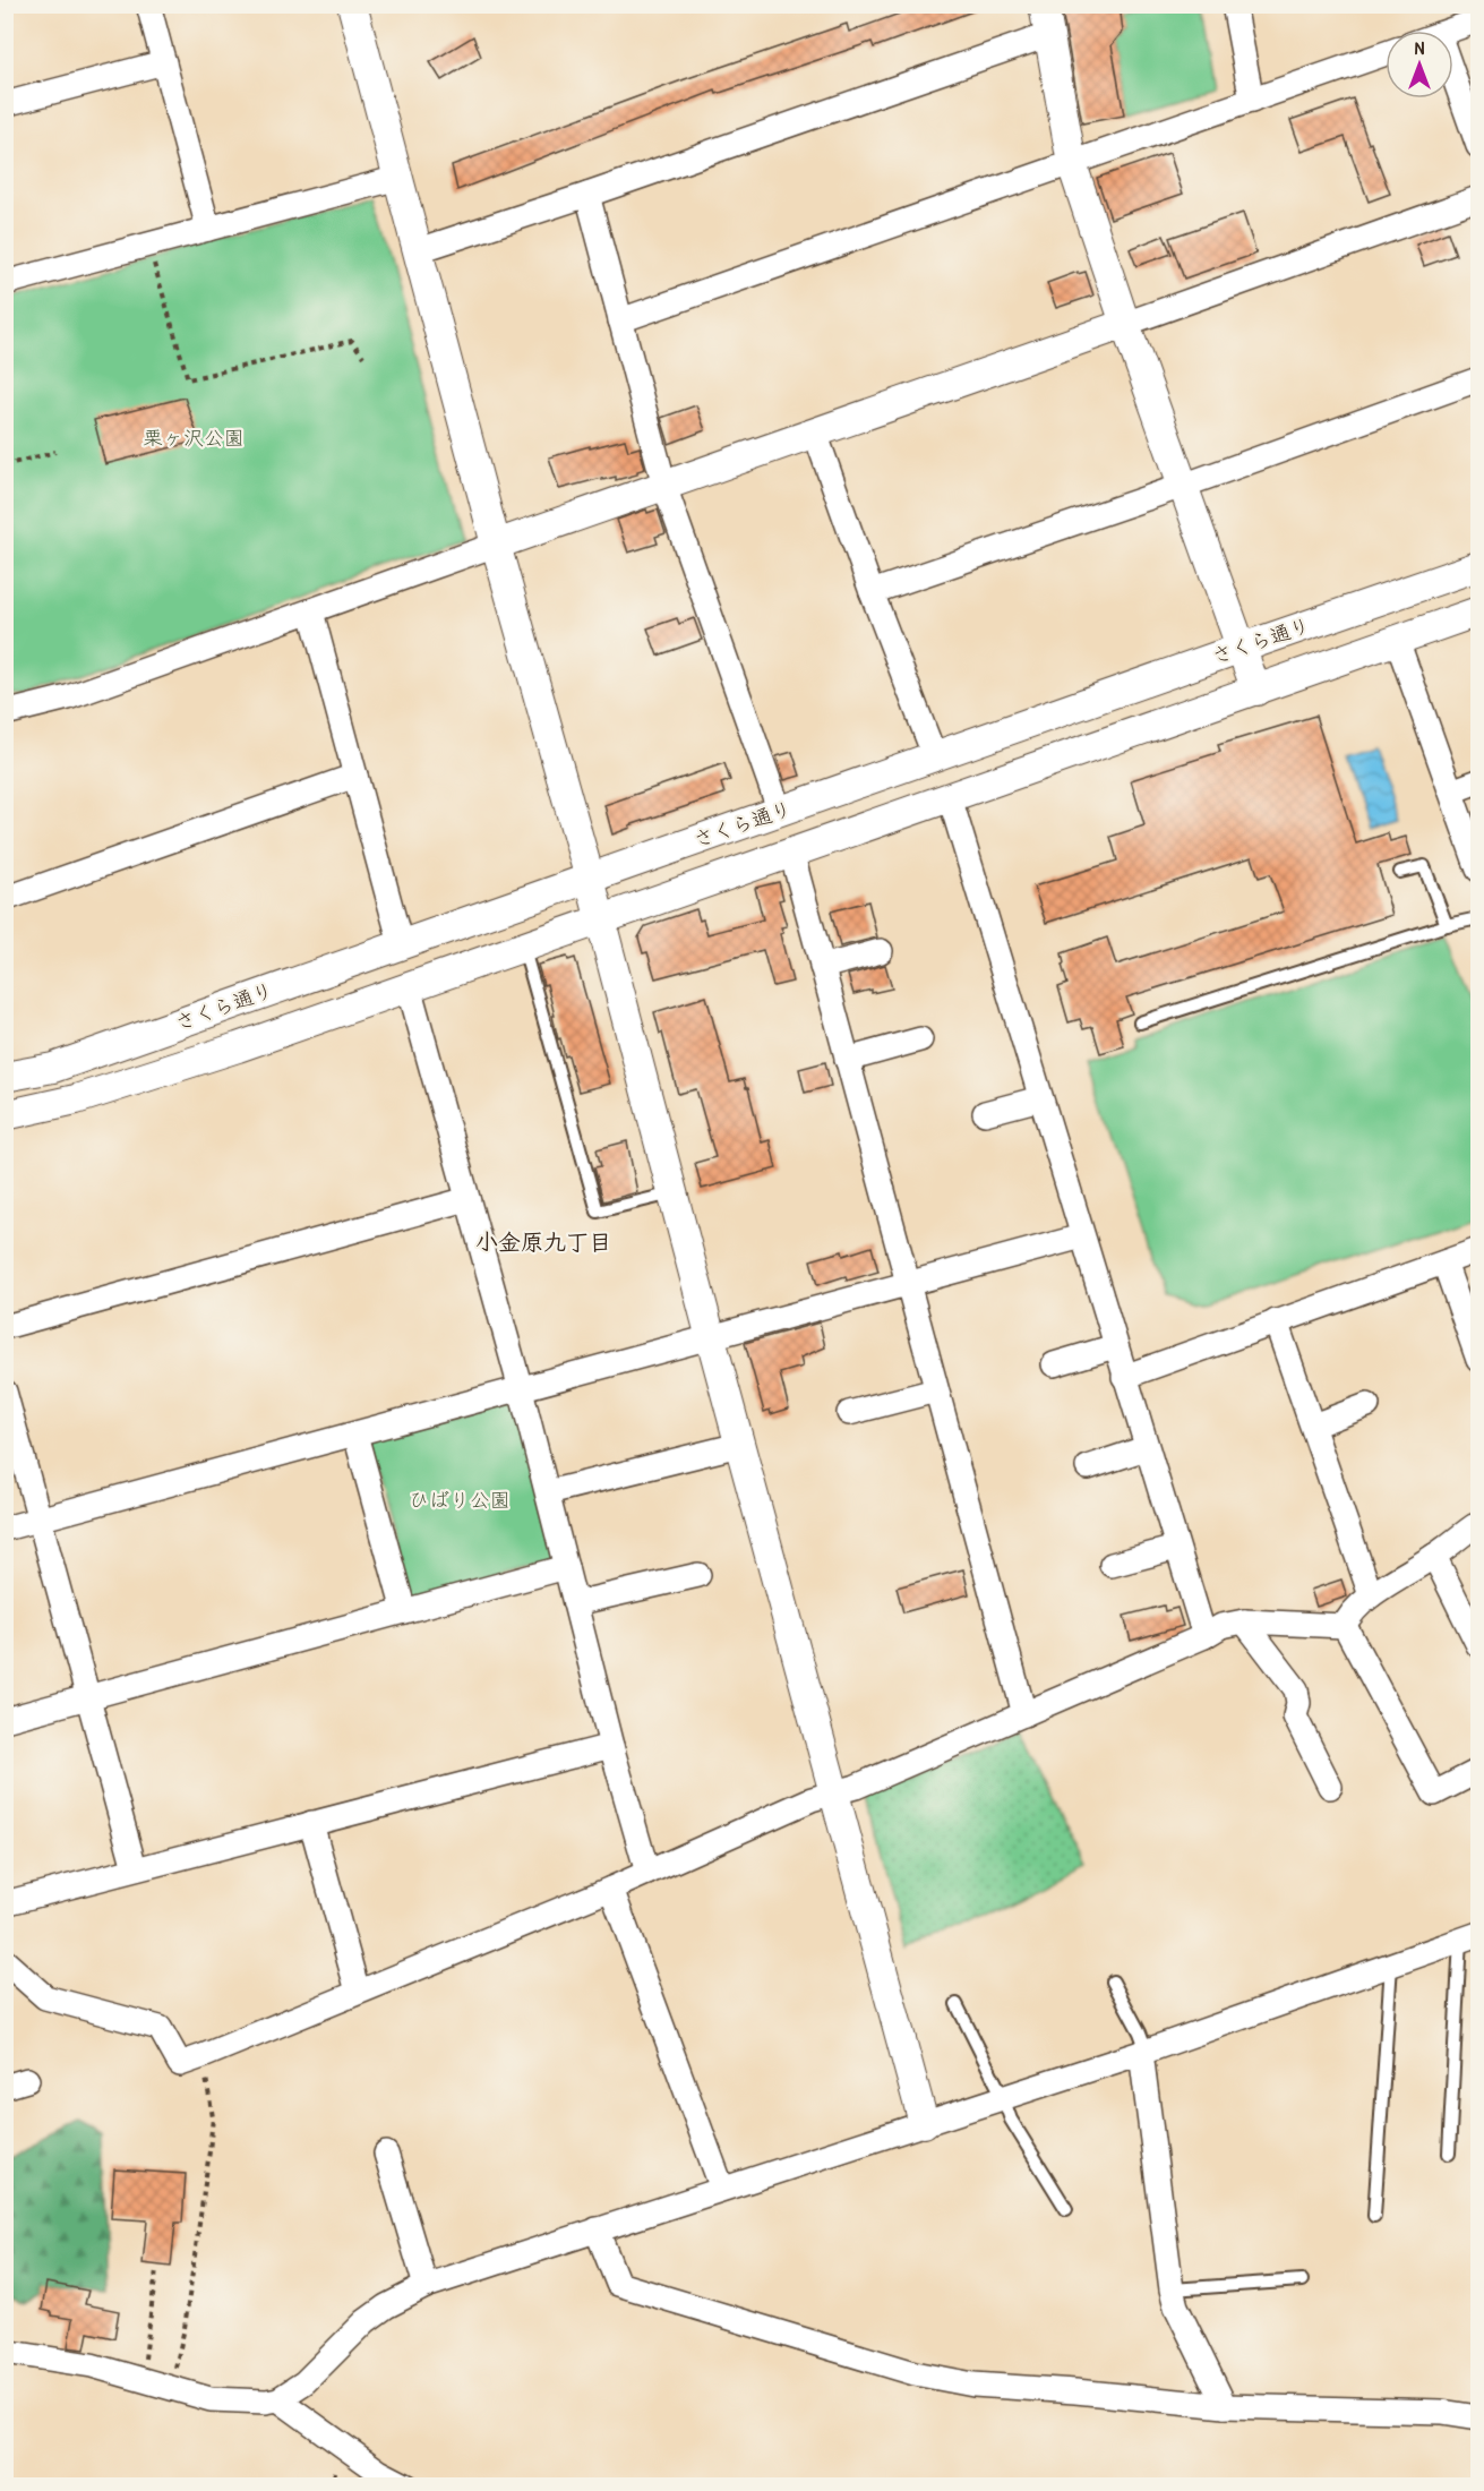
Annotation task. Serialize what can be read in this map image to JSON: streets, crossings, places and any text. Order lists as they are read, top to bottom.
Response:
{
  "streets": {
    "street": ["さくら通り"]
  },
  "districts": ["小金原九丁目"],
  "parks": ["栗ヶ沢公園", "ひばり公園"],
  "north": "top"
}
